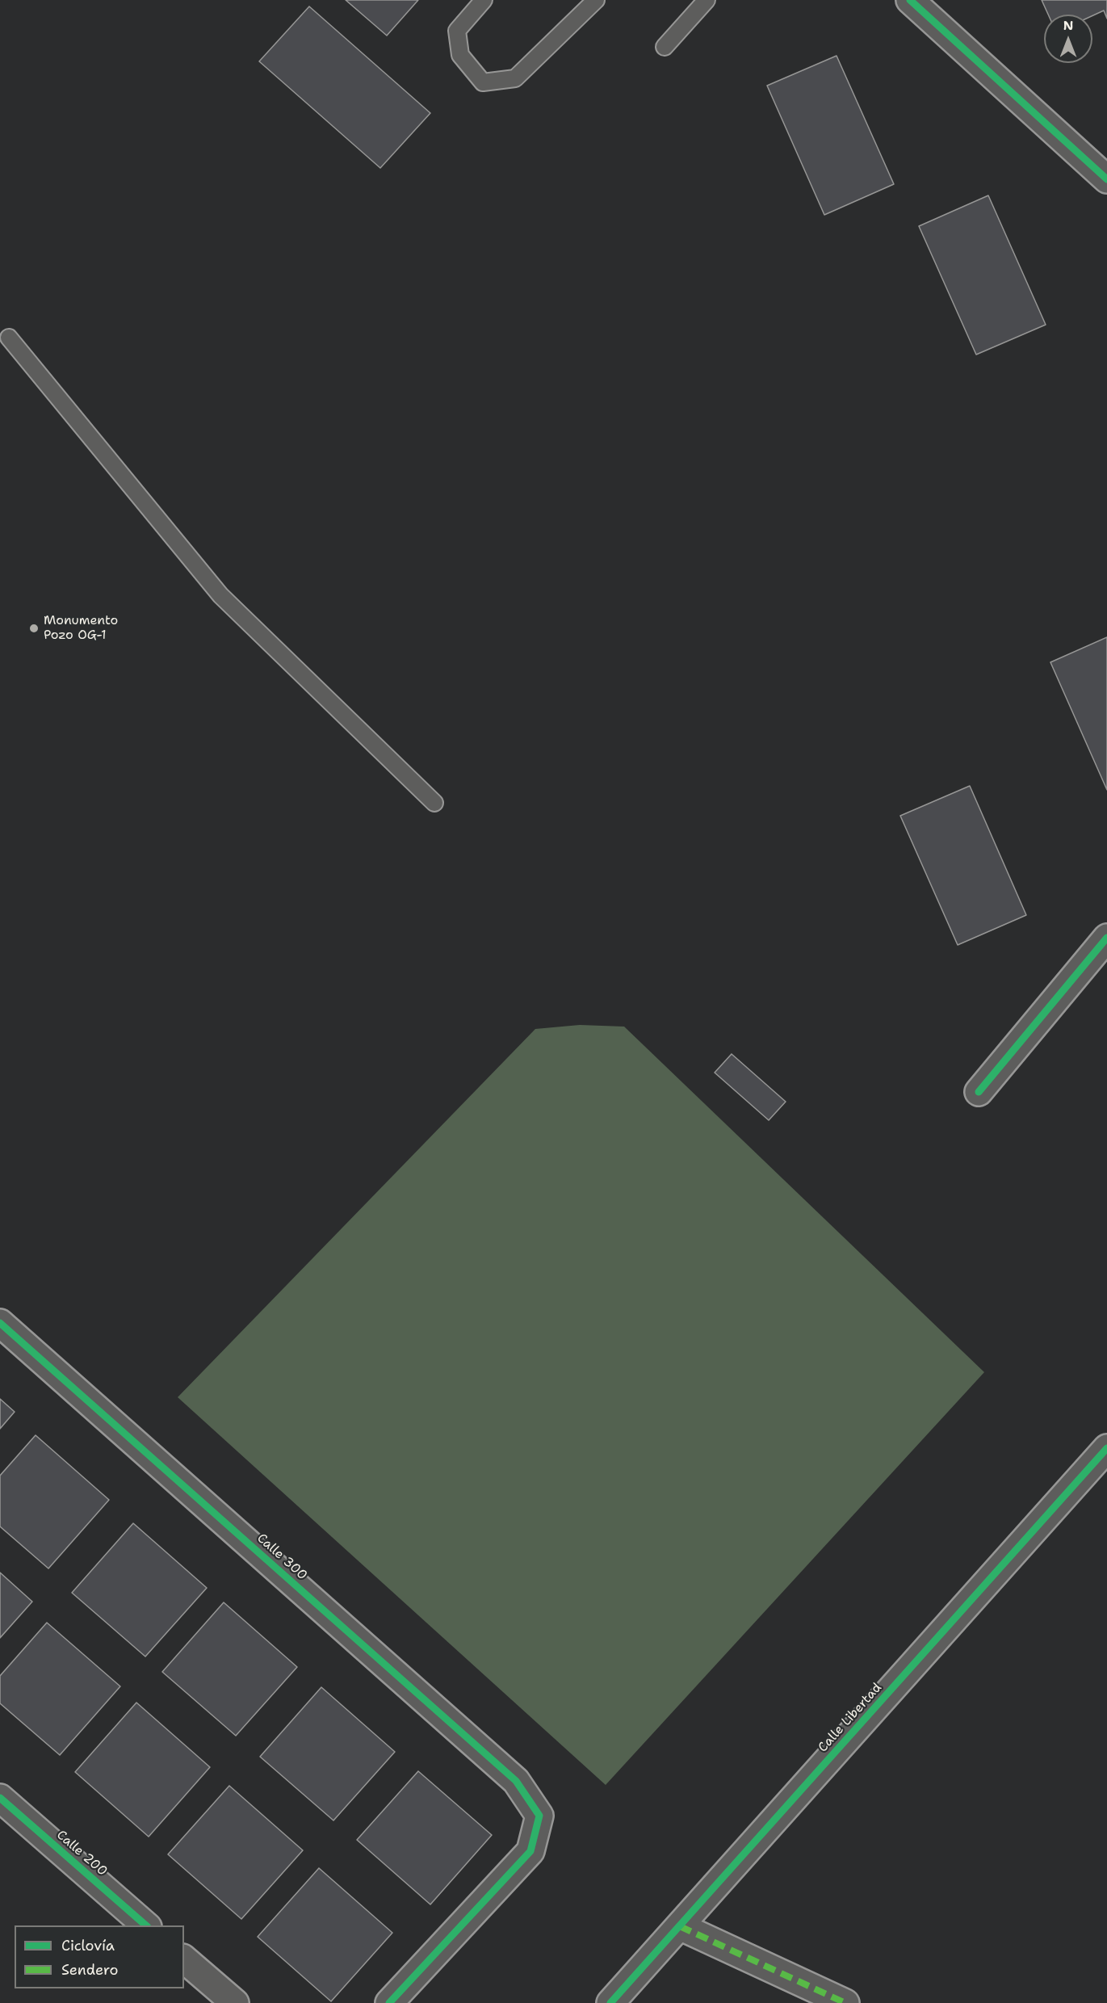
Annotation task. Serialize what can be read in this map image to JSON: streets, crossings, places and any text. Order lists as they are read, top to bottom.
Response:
{
  "streets": {
    "street": ["Calle 300", "Calle Libertad", "Calle 200"]
  },
  "places": ["Monumento Pozo OG-1"],
  "legend": ["Ciclovía", "Sendero"],
  "north": "top"
}
